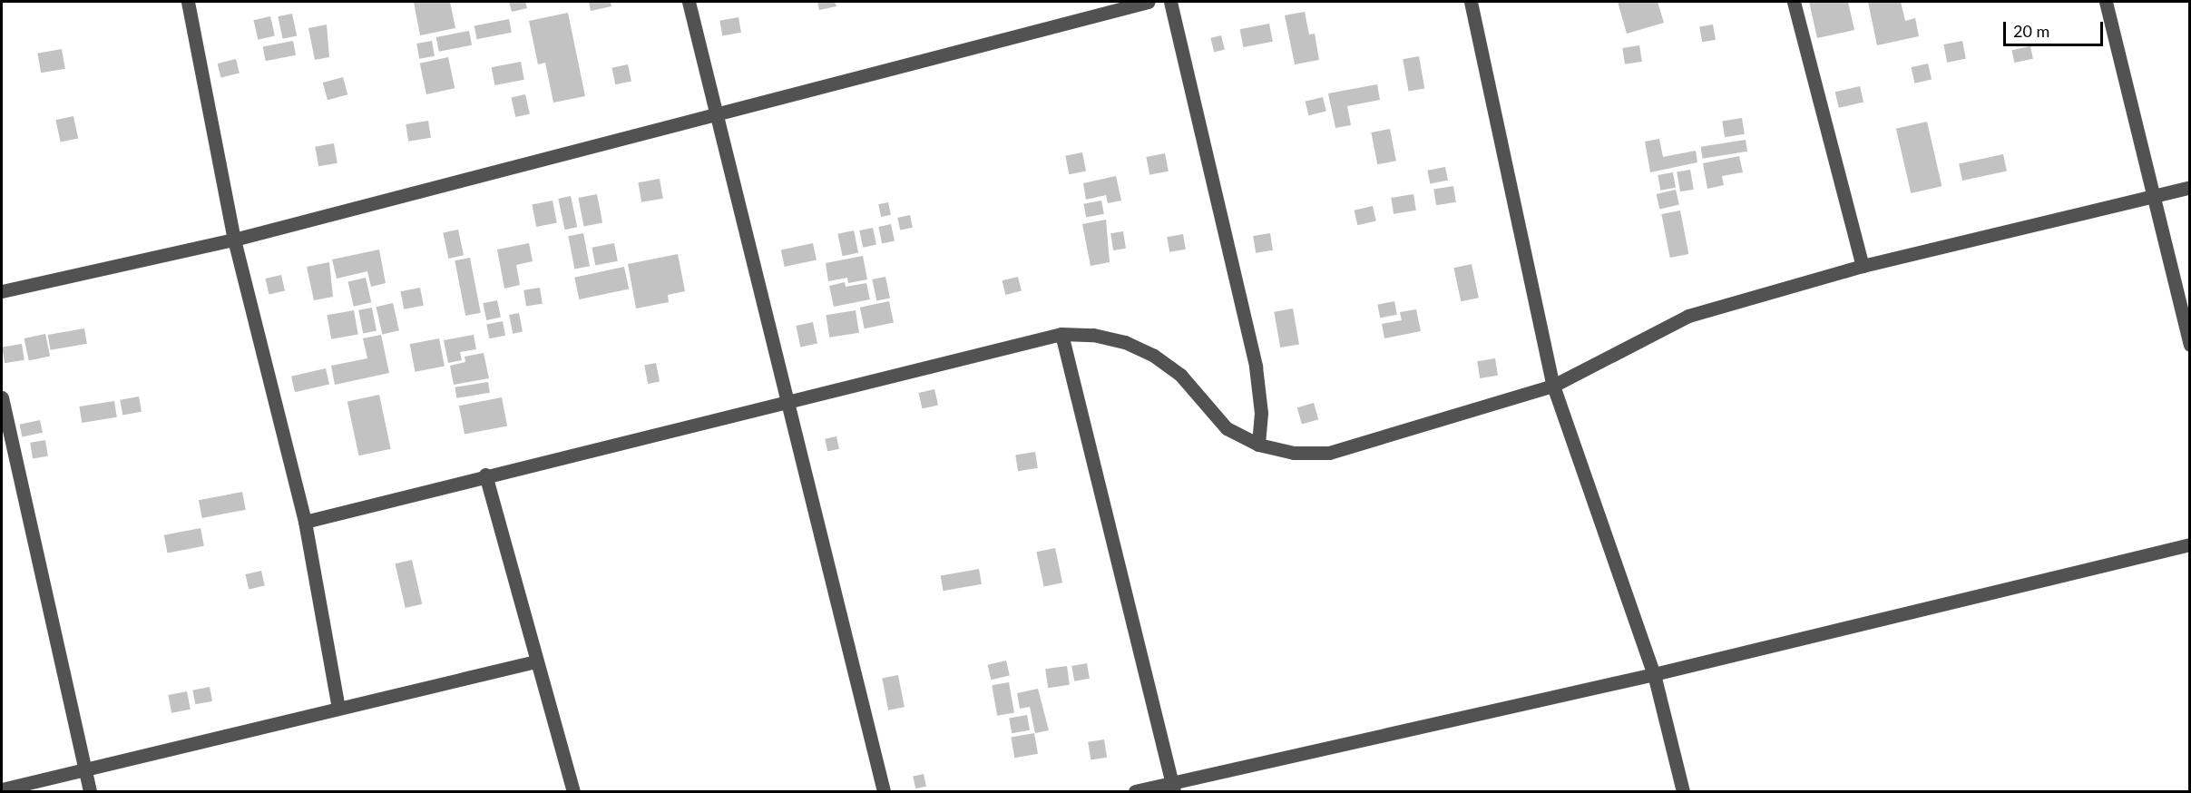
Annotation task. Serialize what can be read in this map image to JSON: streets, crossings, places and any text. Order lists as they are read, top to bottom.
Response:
{
  "scale_bar": "20 m"
}
